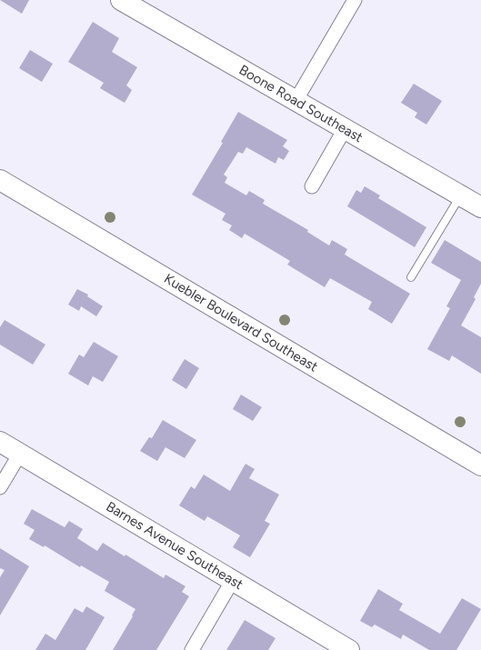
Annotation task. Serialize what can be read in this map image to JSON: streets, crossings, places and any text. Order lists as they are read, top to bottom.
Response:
{
  "streets": {
    "street": ["Boone Road Southeast", "Kuebler Boulevard Southeast", "Barnes Avenue Southeast"]
  }
}
